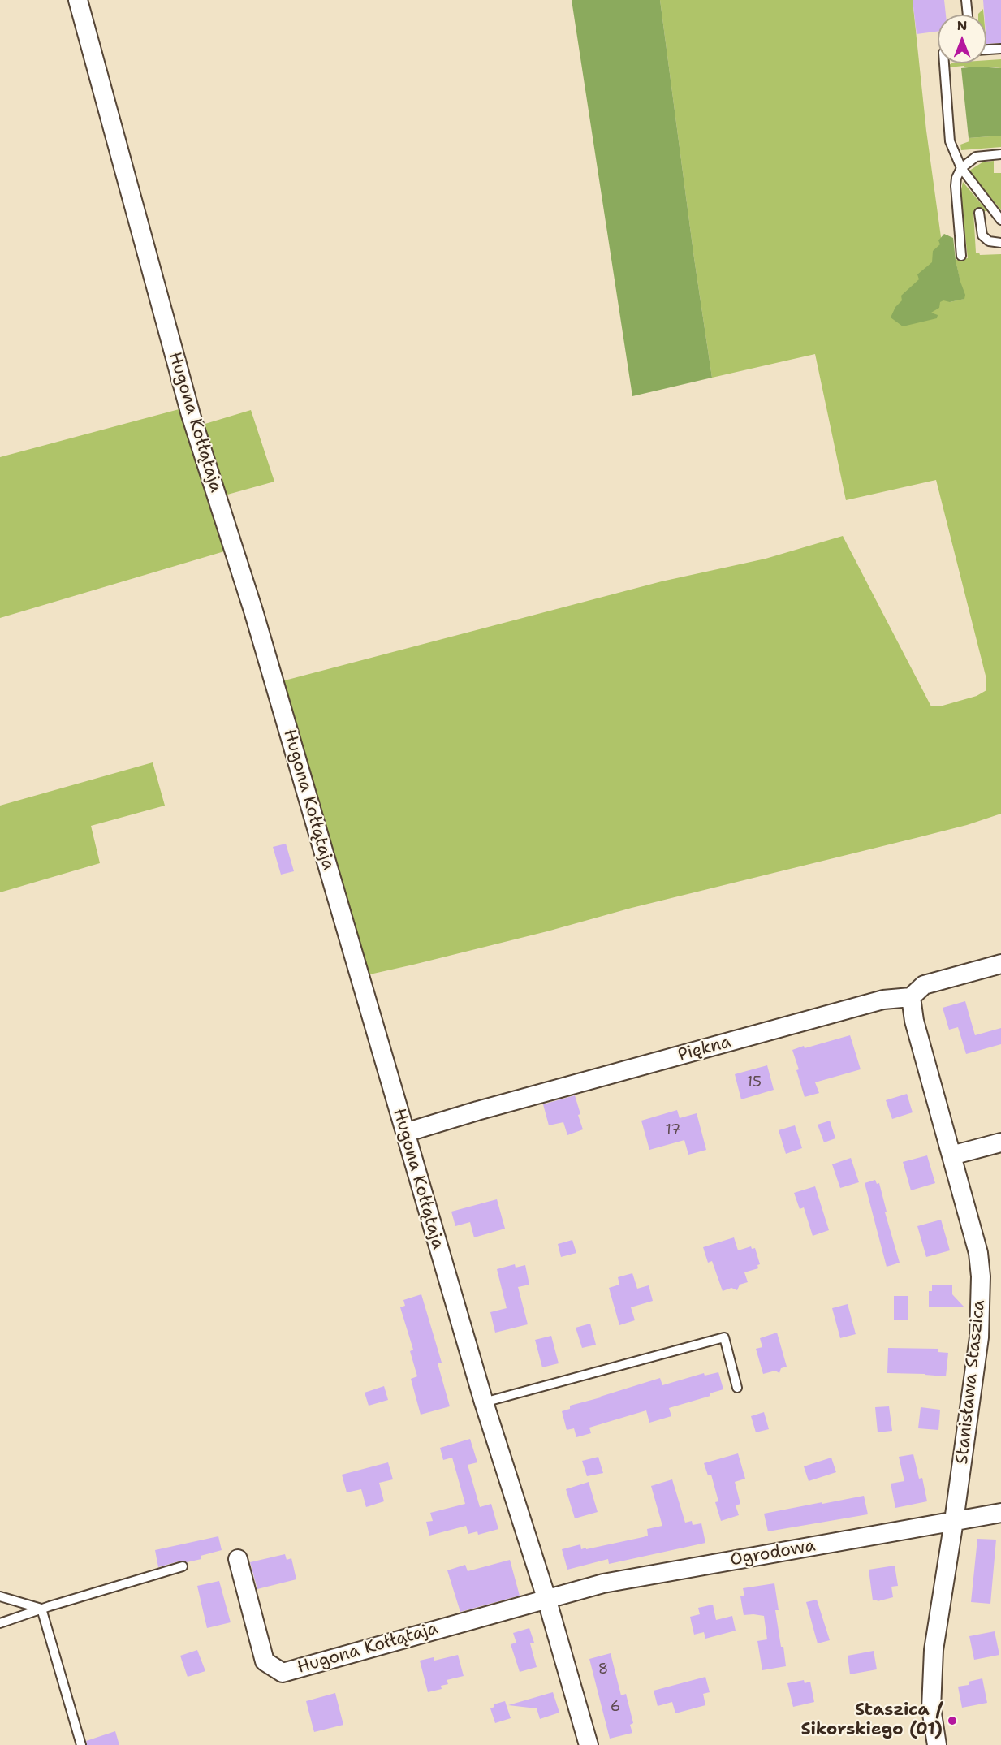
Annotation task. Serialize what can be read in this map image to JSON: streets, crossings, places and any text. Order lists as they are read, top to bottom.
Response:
{
  "streets": {
    "street": [
      "Hugona Kołłątaja",
      "Piękna",
      "Stanisława Staszica",
      "Ogrodowa"
    ]
  },
  "crossings": [
    ["Hugona Kołłątaja", "Piękna"],
    ["Hugona Kołłątaja", "Ogrodowa"],
    ["Piękna", "Stanisława Staszica"],
    ["Stanisława Staszica", "Ogrodowa"]
  ],
  "places": ["Staszica / Sikorskiego (01)"],
  "house_numbers": [
    "15",
    "17",
    "8",
    "6"
  ],
  "north": "top"
}
